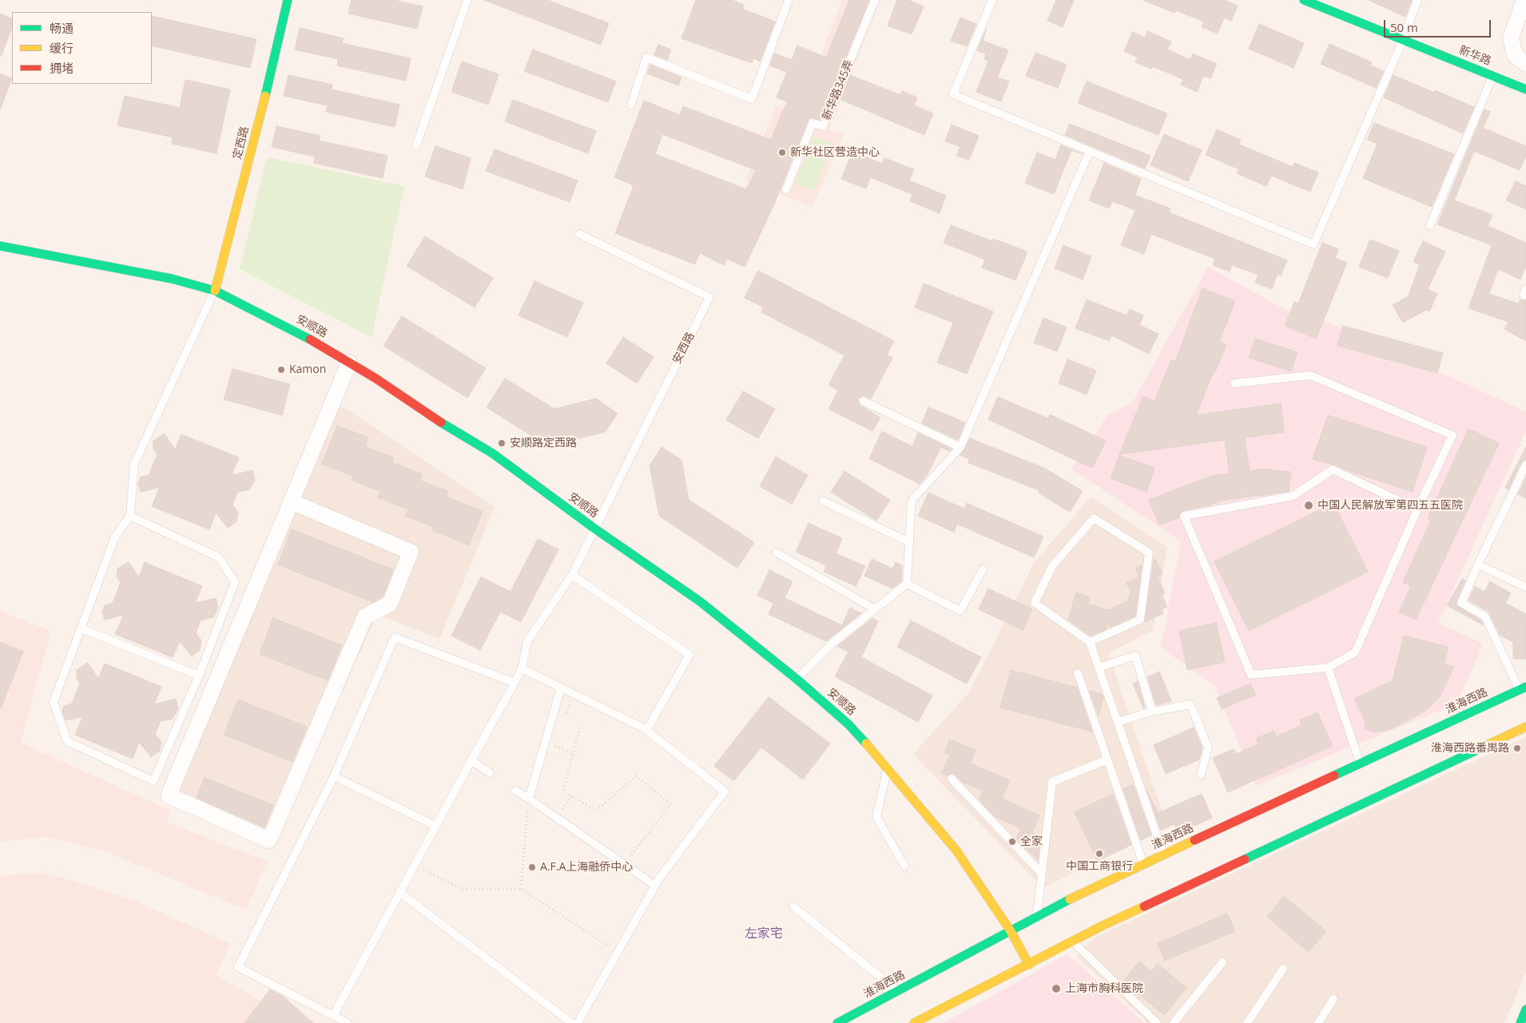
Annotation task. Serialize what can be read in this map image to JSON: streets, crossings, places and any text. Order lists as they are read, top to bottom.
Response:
{
  "streets": {
    "street": [
      "新华路",
      "定西路",
      "安顺路",
      "淮海西路"
    ],
    "lane": ["新华路345弄", "安西路"]
  },
  "crossings": [
    ["定西路", "安顺路"],
    ["安顺路", "安西路"],
    ["安顺路", "淮海西路"]
  ],
  "districts": ["左家宅"],
  "places": [
    "新华社区营造中心",
    "Kamon",
    "安顺路定西路",
    "中国人民解放军第四五五医院",
    "淮海西路番禺路",
    "全家",
    "中国工商银行",
    "A.F.A上海融侨中心",
    "上海市胸科医院"
  ],
  "legend": ["畅通", "缓行", "拥堵"],
  "scale_bar": "50 m"
}
